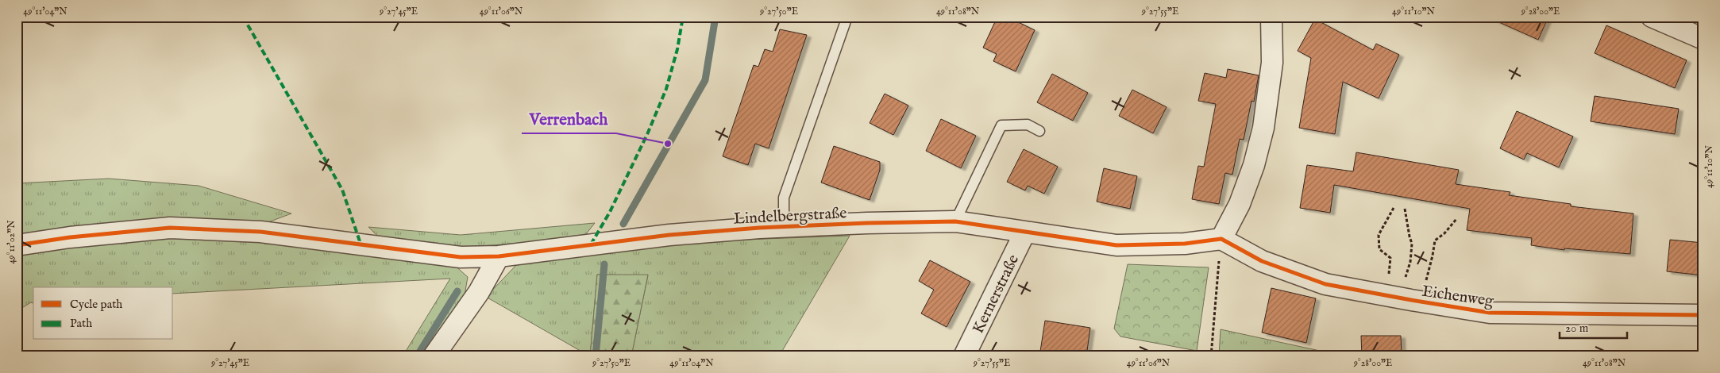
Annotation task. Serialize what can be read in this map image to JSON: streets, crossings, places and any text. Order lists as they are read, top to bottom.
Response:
{
  "streets": {
    "street": ["Lindelbergstraße", "Kernerstraße", "Eichenweg"]
  },
  "crossings": [
    ["Lindelbergstraße", "Kernerstraße"],
    ["Lindelbergstraße", "Eichenweg"]
  ],
  "places": ["Verrenbach"],
  "legend": ["Cycle path", "Path"],
  "scale_bar": "20 m",
  "coordinates": [
    "49°11'04\"N",
    "9°27'45\"E",
    "49°11'06\"N",
    "9°27'50\"E",
    "49°11'08\"N",
    "9°27'55\"E",
    "49°11'10\"N",
    "9°28'00\"E",
    "49°11'02\"N"
  ]
}
